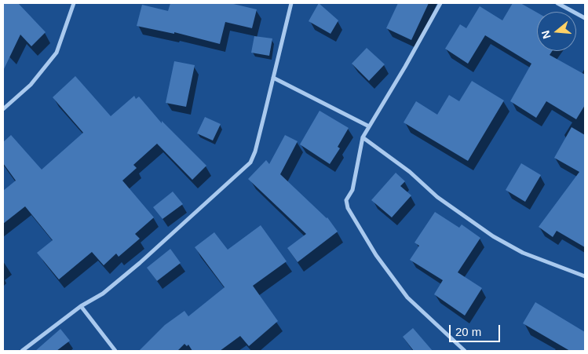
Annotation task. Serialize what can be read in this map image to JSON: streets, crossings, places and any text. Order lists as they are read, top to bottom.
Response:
{
  "scale_bar": "20 m",
  "north": "left"
}
